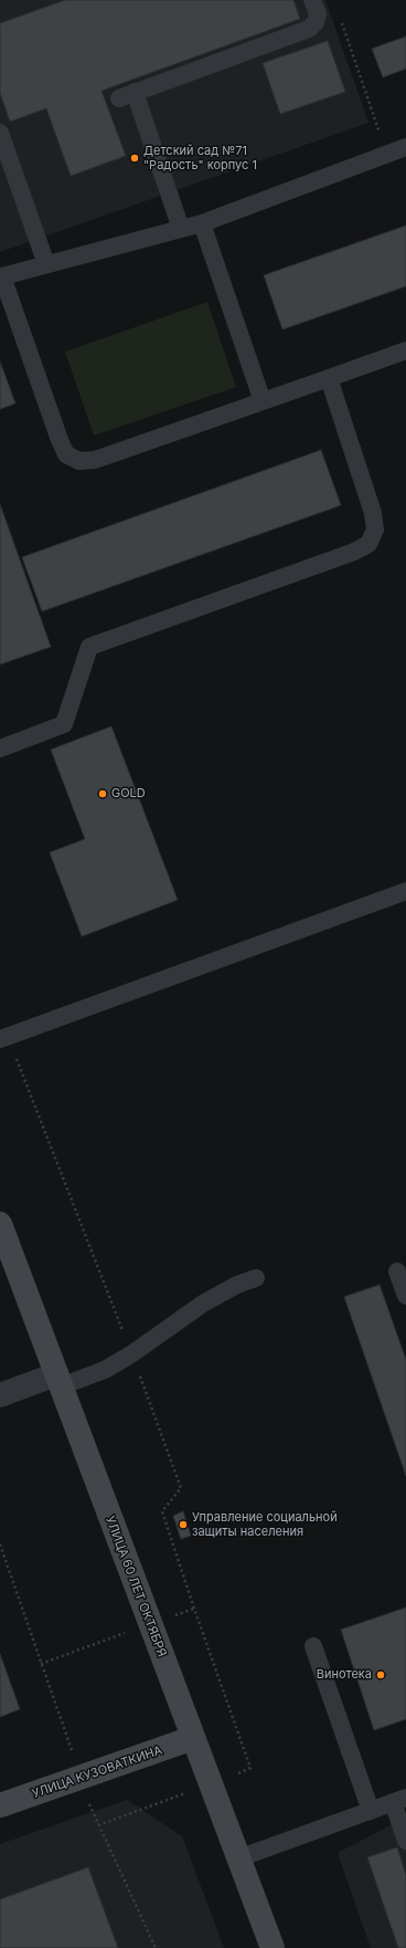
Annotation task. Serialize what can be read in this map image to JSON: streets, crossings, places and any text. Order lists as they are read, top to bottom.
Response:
{
  "streets": {
    "main road": ["УЛИЦА 60 ЛЕТ ОКТЯБРЯ", "УЛИЦА КУЗОВАТКИНА"]
  },
  "crossings": [
    ["УЛИЦА 60 ЛЕТ ОКТЯБРЯ", "УЛИЦА КУЗОВАТКИНА"]
  ],
  "places": [
    "Детский сад №71 \"Радость\" корпус 1",
    "GOLD",
    "Управление социальной защиты населения",
    "Винотека"
  ]
}
